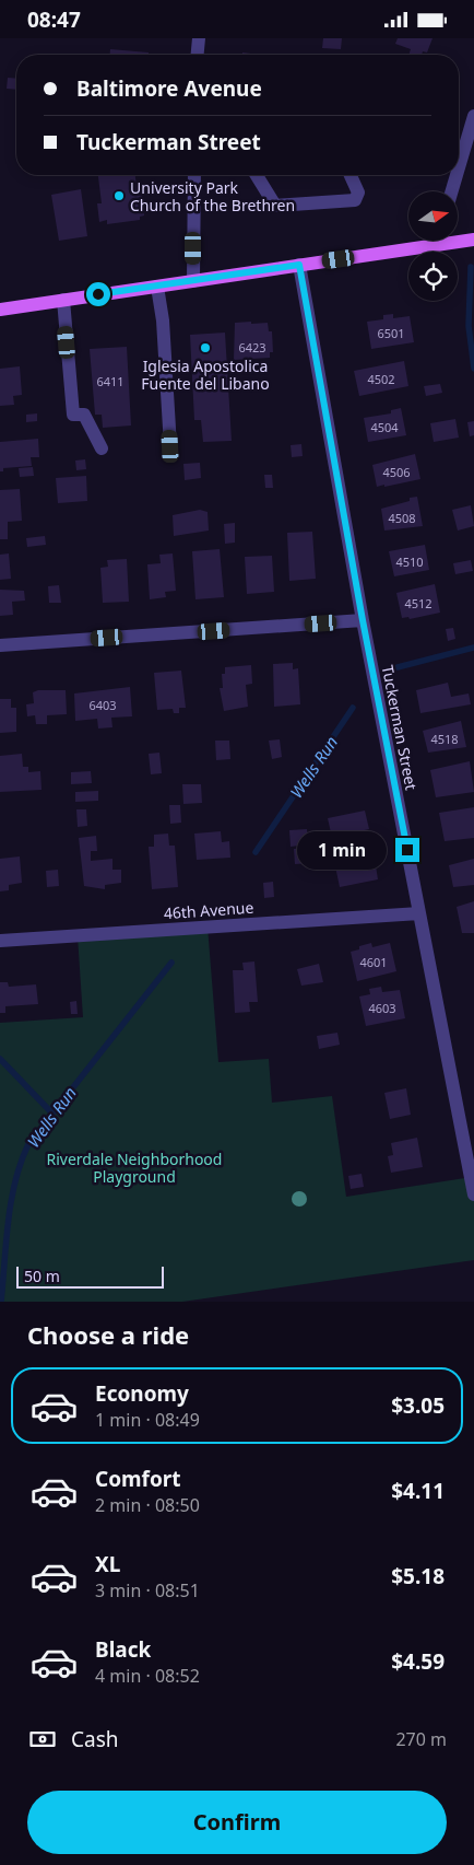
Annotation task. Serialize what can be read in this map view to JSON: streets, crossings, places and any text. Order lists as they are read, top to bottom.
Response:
{
  "streets": {
    "street": ["Tuckerman Street", "46th Avenue"]
  },
  "crossings": [
    ["Tuckerman Street", "46th Avenue"]
  ],
  "water": ["Wells Run"],
  "parks": ["Riverdale Neighborhood Playground"],
  "places": ["University Park Church of the Brethren", "Iglesia Apostolica Fuente del Libano"],
  "house_numbers": [
    "6501",
    "6423",
    "4502",
    "6411",
    "4504",
    "4506",
    "4508",
    "4510",
    "4512",
    "6403",
    "4518",
    "4601",
    "4603"
  ],
  "scale_bar": "50 m",
  "north": "right",
  "page": {
    "status": "08:47",
    "banner": ["Baltimore Avenue", "Tuckerman Street"],
    "bubble": "1 min",
    "scale": "50 m",
    "heading": "Choose a ride",
    "list": [
      {
        "name": "Economy",
        "note": "1 min · 08:49",
        "value": "$3.05"
      },
      {
        "name": "Comfort",
        "note": "2 min · 08:50",
        "value": "$4.11"
      },
      {
        "name": "XL",
        "note": "3 min · 08:51",
        "value": "$5.18"
      },
      {
        "name": "Black",
        "note": "4 min · 08:52",
        "value": "$4.59"
      }
    ],
    "pay": ["Cash", "270 m"],
    "buttons": "Confirm"
  }
}
